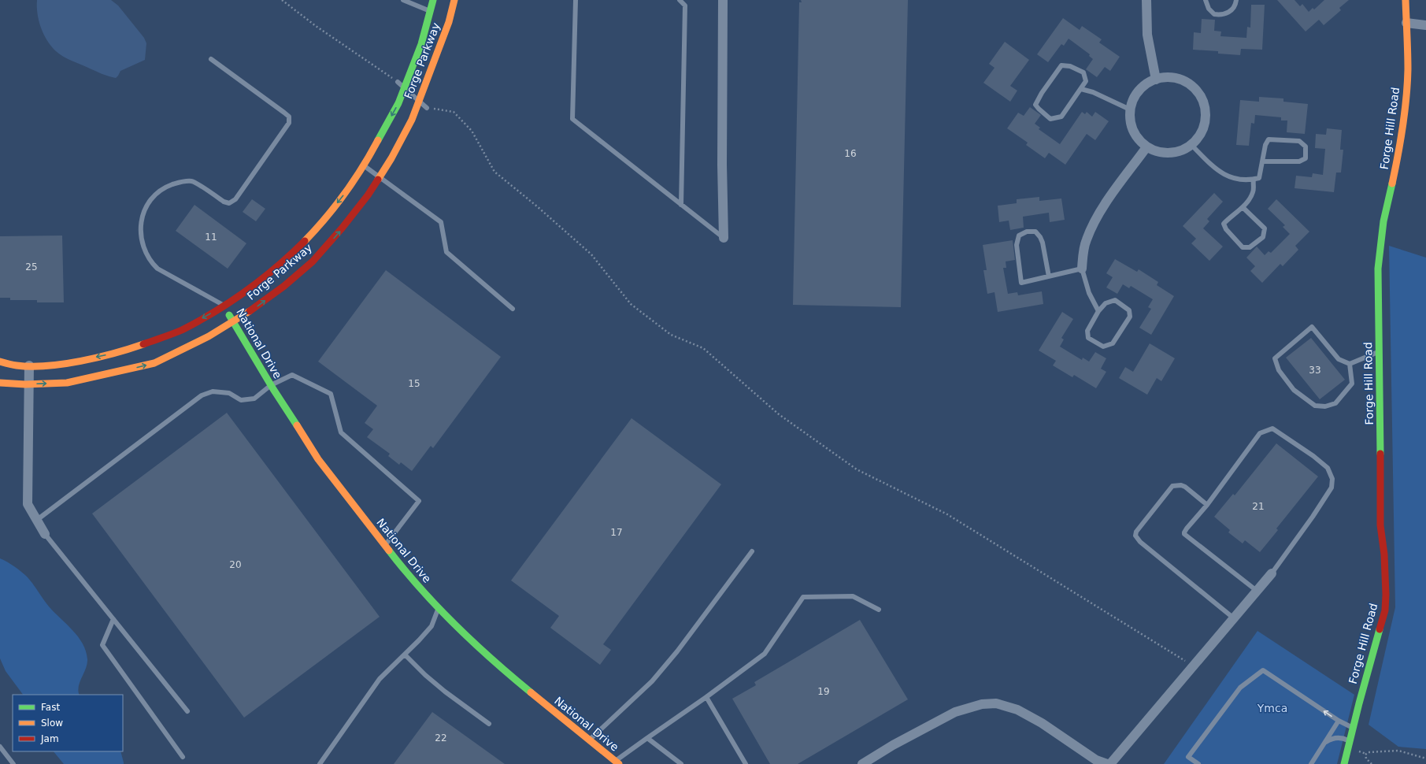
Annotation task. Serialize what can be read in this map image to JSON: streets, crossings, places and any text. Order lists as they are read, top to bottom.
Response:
{
  "streets": {
    "street": ["Forge Parkway", "Forge Hill Road", "National Drive"]
  },
  "crossings": [
    ["Forge Parkway", "National Drive"]
  ],
  "parks": ["Ymca"],
  "house_numbers": [
    "16",
    "11",
    "25",
    "33",
    "15",
    "21",
    "17",
    "20",
    "19",
    "22"
  ],
  "legend": ["Fast", "Slow", "Jam"]
}
